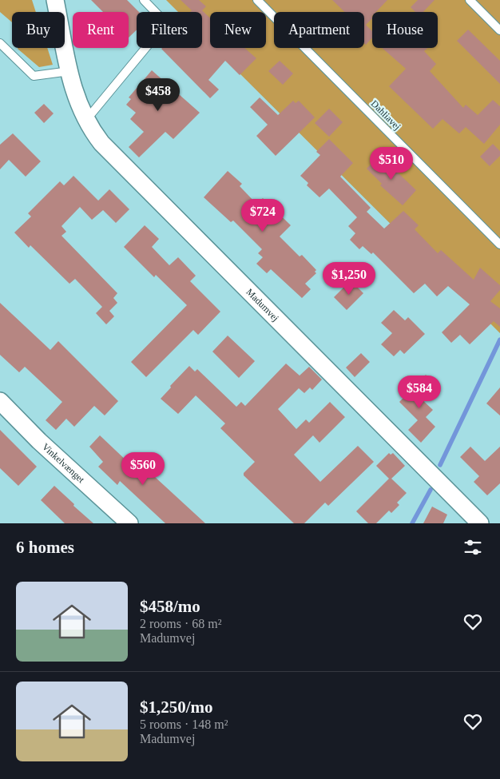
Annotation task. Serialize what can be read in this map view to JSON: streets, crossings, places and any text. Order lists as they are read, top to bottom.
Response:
{
  "streets": {
    "street": ["Madumvej", "Vinkelvænget"],
    "lane": ["Dahliavej"]
  },
  "page": {
    "chip": [
      "Buy",
      "Rent",
      "Filters",
      "New",
      "Apartment",
      "House"
    ],
    "price": [
      "$458",
      "$510",
      "$724",
      "$1,250",
      "$584",
      "$560"
    ],
    "heading": "6 homes",
    "list": [
      {
        "name": "$458/mo",
        "note": "2 rooms · 68 m² · Madumvej"
      },
      {
        "name": "$1,250/mo",
        "note": "5 rooms · 148 m² · Madumvej"
      }
    ]
  }
}
